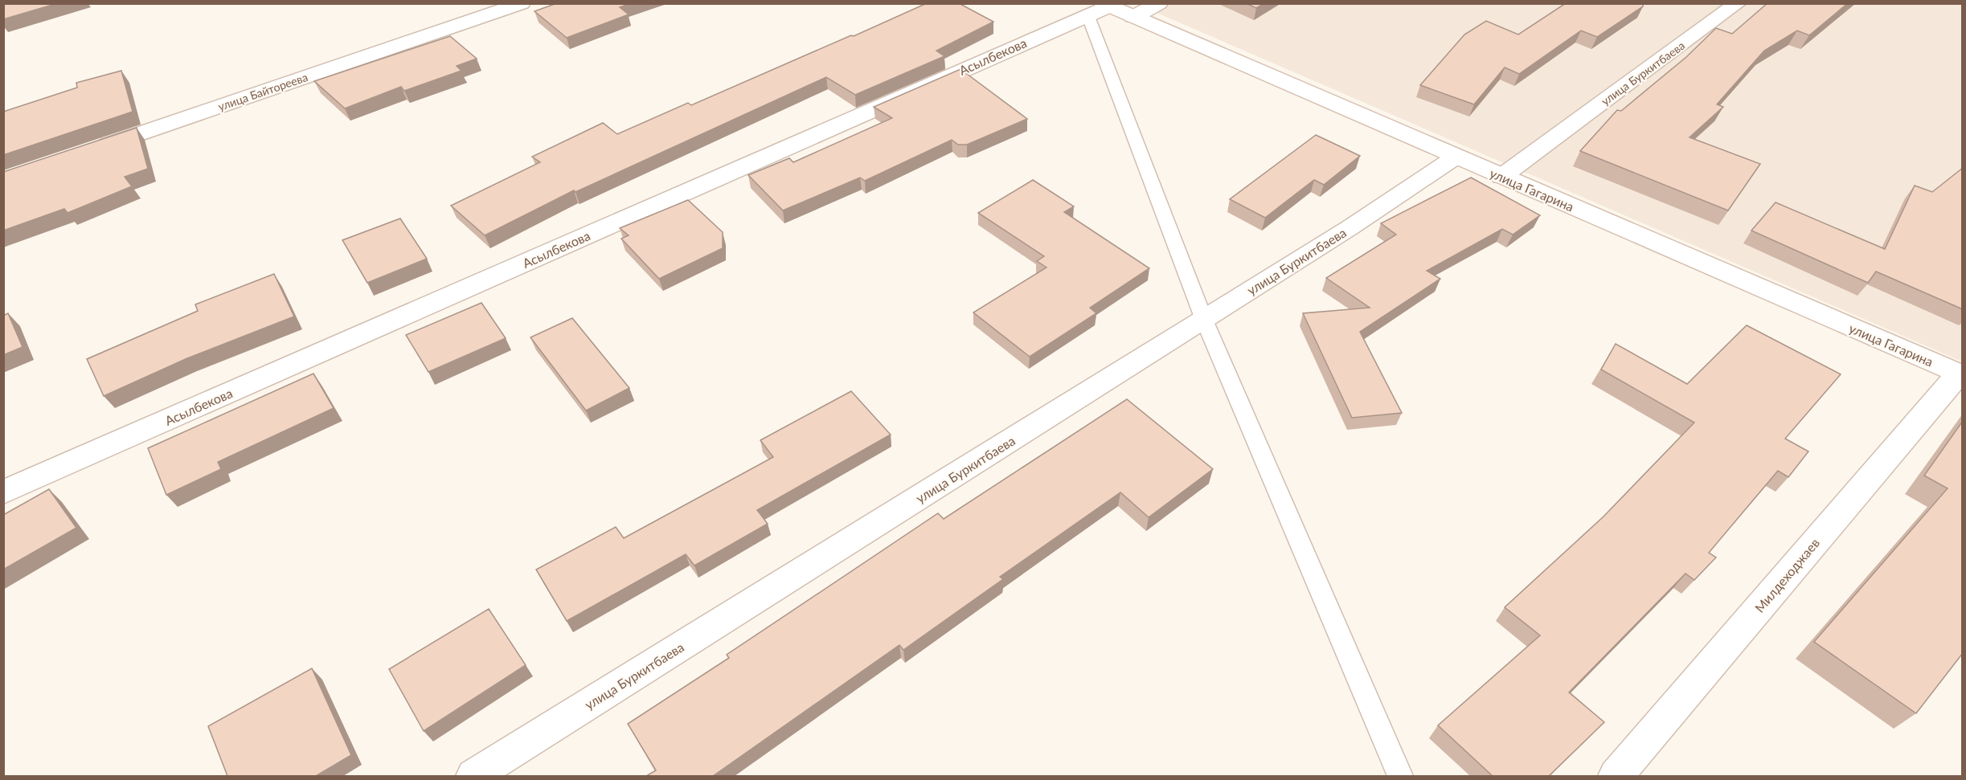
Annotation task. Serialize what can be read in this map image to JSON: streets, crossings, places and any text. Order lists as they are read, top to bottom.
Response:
{
  "streets": {
    "street": [
      "Асылбекова",
      "улица Буркитбаева",
      "улица Байтореева",
      "улица Гагарина",
      "Милдеходжаев"
    ]
  },
  "crossings": [
    ["Асылбекова", "улица Гагарина"],
    ["улица Буркитбаева", "улица Гагарина"],
    ["улица Гагарина", "Милдеходжаев"]
  ]
}
